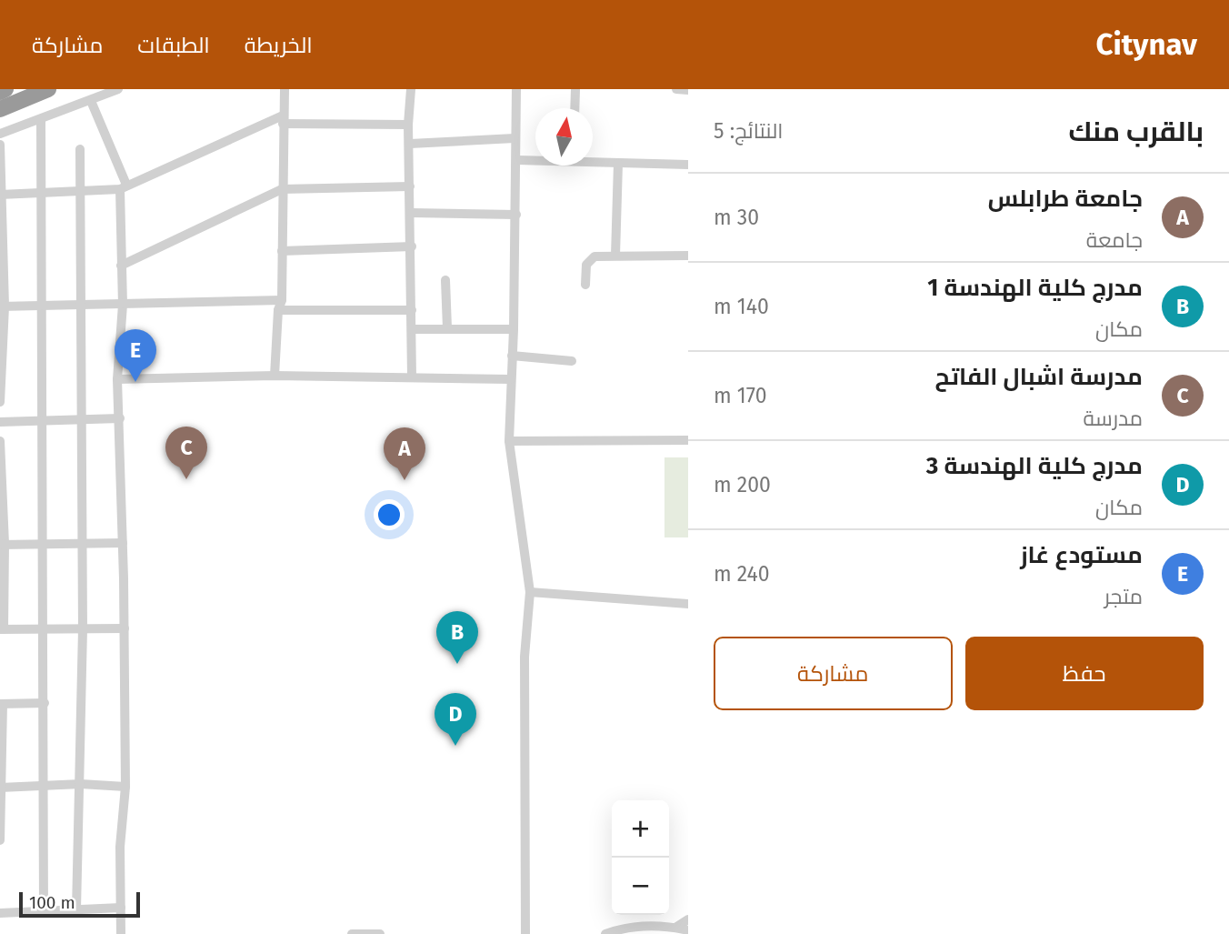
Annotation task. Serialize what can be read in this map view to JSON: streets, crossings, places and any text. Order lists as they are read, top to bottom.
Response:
{
  "scale_bar": "100 m",
  "north": "top",
  "page": {
    "header": "Citynav",
    "nav": ["الخريطة", "الطبقات", "مشاركة"],
    "heading": ["بالقرب منك", "النتائج: 5"],
    "list": [
      {
        "mark": "A",
        "name": "جامعة طرابلس",
        "note": "جامعة",
        "value": "30 m"
      },
      {
        "mark": "B",
        "name": "مدرج كلية الهندسة 1",
        "note": "مكان",
        "value": "140 m"
      },
      {
        "mark": "C",
        "name": "مدرسة اشبال الفاتح",
        "note": "مدرسة",
        "value": "170 m"
      },
      {
        "mark": "D",
        "name": "مدرج كلية الهندسة 3",
        "note": "مكان",
        "value": "200 m"
      },
      {
        "mark": "E",
        "name": "مستودع غاز",
        "note": "متجر",
        "value": "240 m"
      }
    ],
    "pins": [
      "E",
      "C",
      "A",
      "B",
      "D"
    ],
    "buttons": ["حفظ", "مشاركة"],
    "map_buttons": ["+", "−"],
    "scale": "100 m"
  }
}
